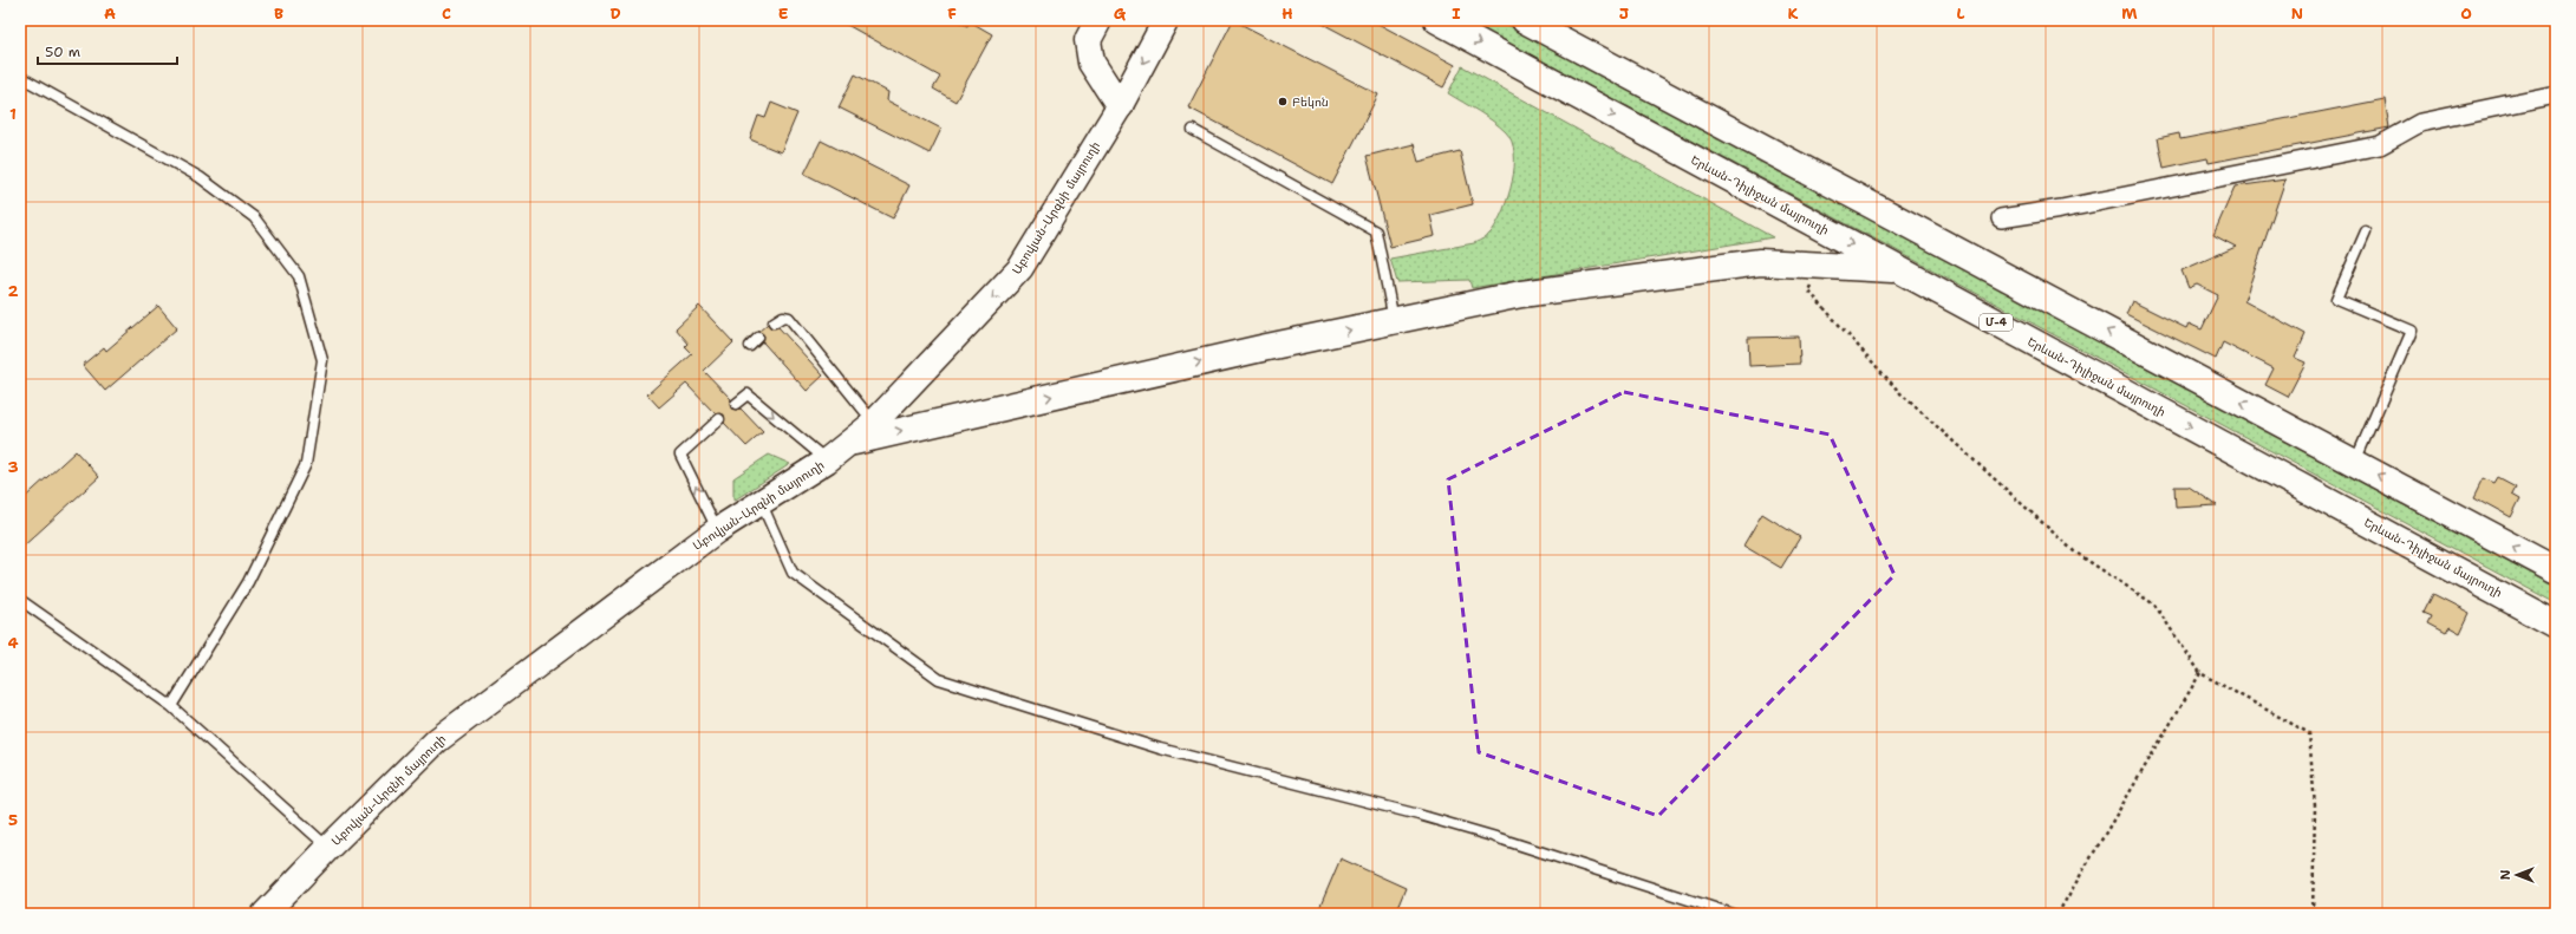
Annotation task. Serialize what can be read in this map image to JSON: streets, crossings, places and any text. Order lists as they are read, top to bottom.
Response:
{
  "streets": {
    "highway": ["Երևան-Դիլիջան մայրուղի", "Մ-4"],
    "main road": ["Աբովյան-Արզնի մայրուղի"]
  },
  "one_way": ["Աբովյան-Արզնի մայրուղի"],
  "places": ["Բեկոն"],
  "scale_bar": "50 m",
  "north": "left",
  "grid": {
    "columns": [
      "A",
      "B",
      "C",
      "D",
      "E",
      "F",
      "G",
      "H",
      "I",
      "J",
      "K",
      "L",
      "M",
      "N",
      "O"
    ],
    "rows": [
      "1",
      "2",
      "3",
      "4",
      "5"
    ]
  }
}
